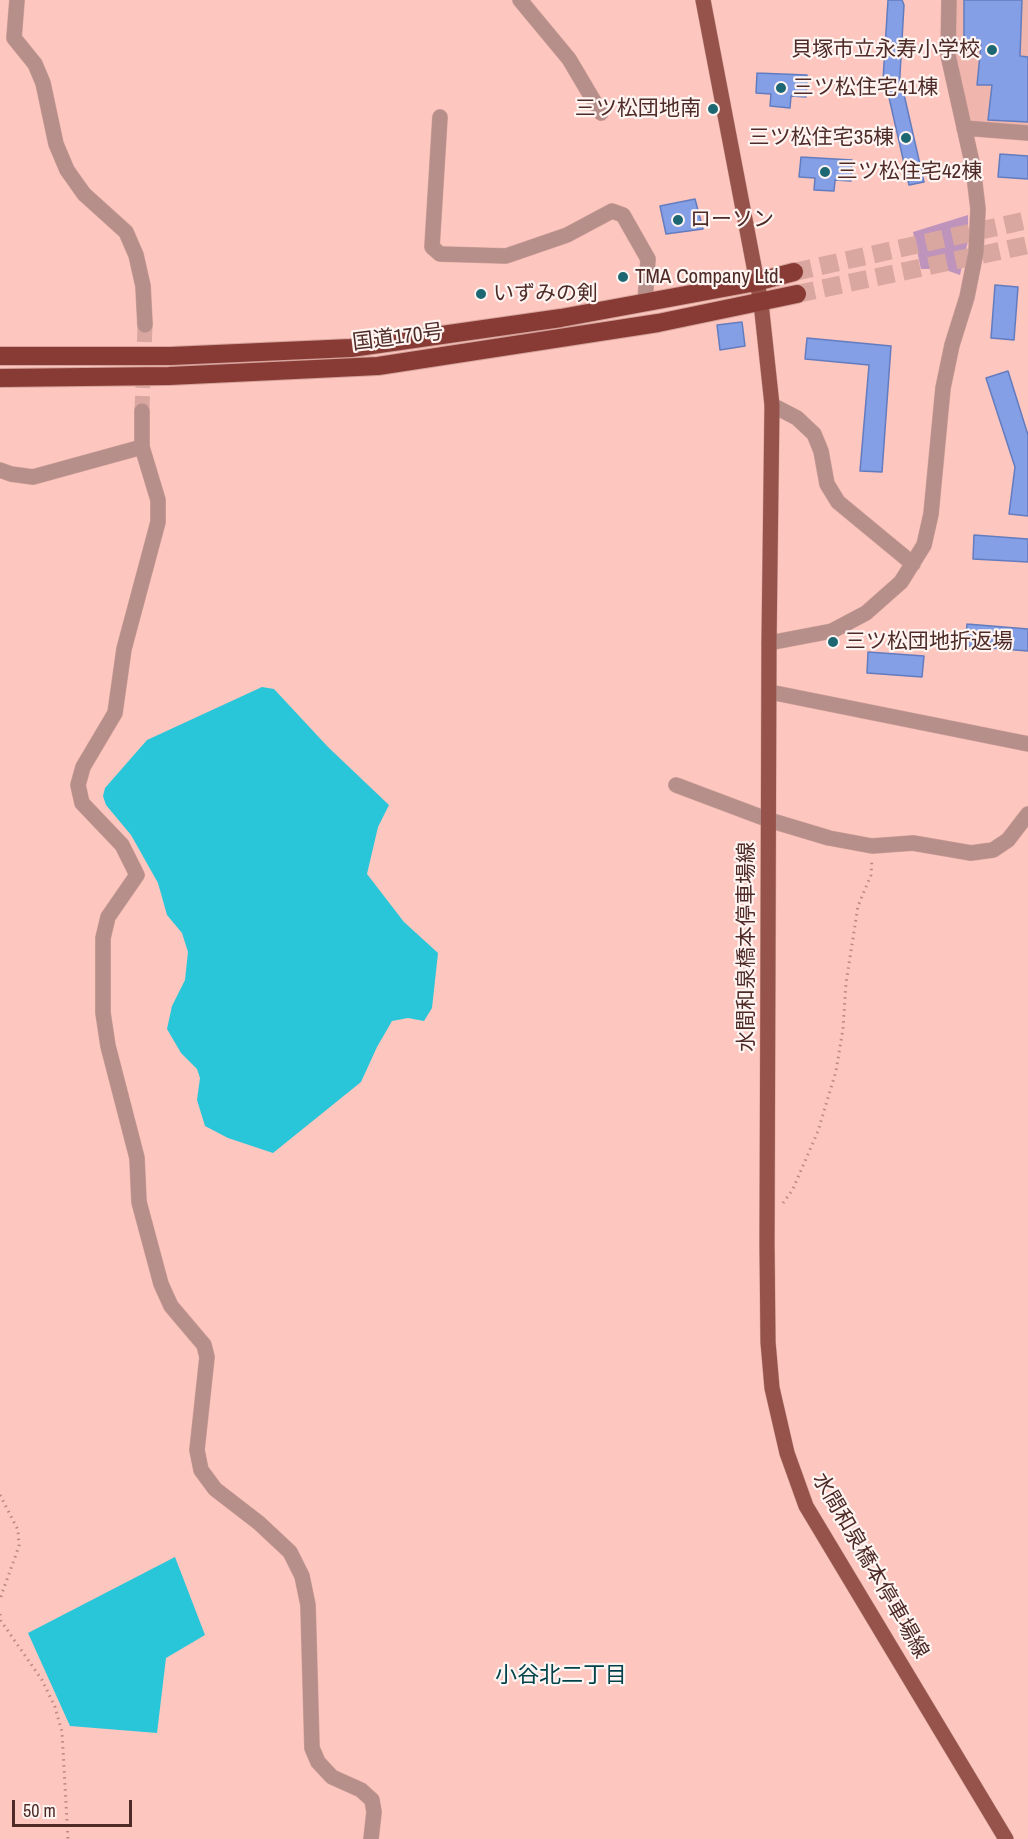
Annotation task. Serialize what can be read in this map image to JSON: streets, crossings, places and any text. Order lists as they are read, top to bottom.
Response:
{
  "streets": {
    "highway": ["国道170号"],
    "main road": ["水間和泉橋本停車場線"]
  },
  "crossings": [
    ["国道170号", "水間和泉橋本停車場線"]
  ],
  "districts": ["小谷北二丁目"],
  "places": [
    "貝塚市立永寿小学校",
    "三ツ松住宅41棟",
    "三ツ松団地南",
    "三ツ松住宅35棟",
    "三ツ松住宅42棟",
    "ローソン",
    "TMA Company Ltd.",
    "いずみの剣",
    "三ツ松団地折返場"
  ],
  "scale_bar": "50 m"
}
